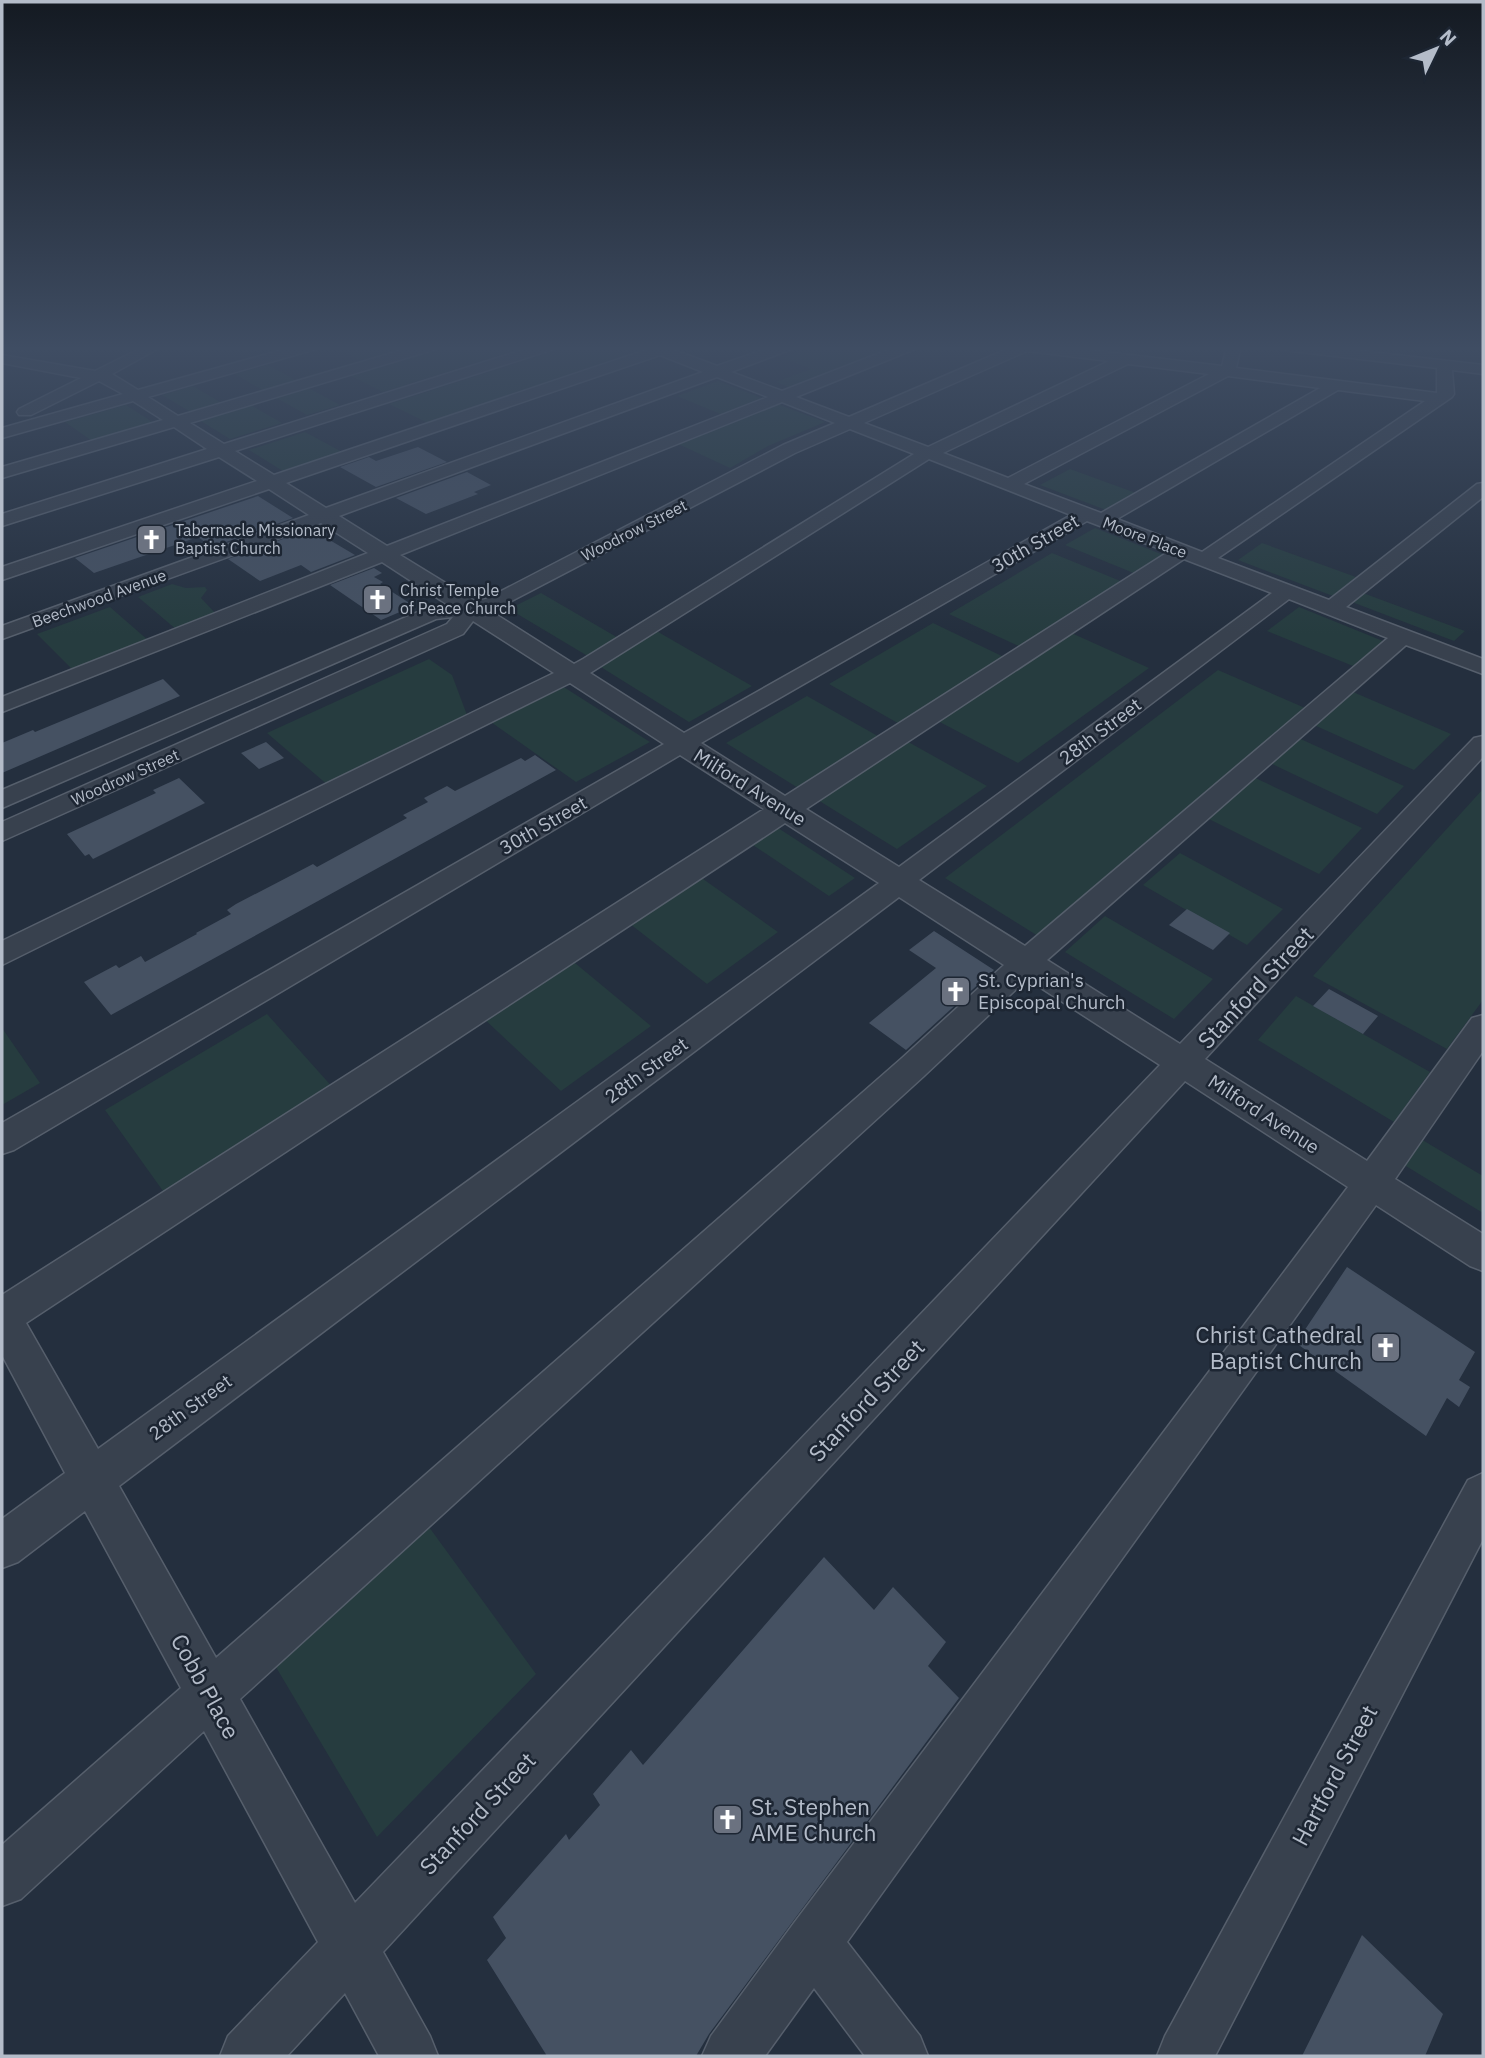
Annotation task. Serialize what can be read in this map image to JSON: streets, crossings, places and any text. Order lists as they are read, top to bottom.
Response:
{
  "streets": {
    "street": [
      "Woodrow Street",
      "Moore Place",
      "30th Street",
      "Beechwood Avenue",
      "28th Street",
      "Milford Avenue",
      "Stanford Street",
      "Cobb Place",
      "Hartford Street"
    ]
  },
  "crossings": [
    ["Woodrow Street", "Milford Avenue"],
    ["Moore Place", "30th Street"],
    ["Moore Place", "28th Street"],
    ["30th Street", "Milford Avenue"],
    ["Beechwood Avenue", "Milford Avenue"],
    ["28th Street", "Milford Avenue"],
    ["28th Street", "Cobb Place"],
    ["Milford Avenue", "Stanford Street"],
    ["Stanford Street", "Cobb Place"]
  ],
  "places": {
    "church": [
      "Tabernacle Missionary Baptist Church",
      "Christ Temple of Peace Church",
      "St. Cyprian's Episcopal Church",
      "Christ Cathedral Baptist Church",
      "St. Stephen AME Church"
    ]
  },
  "north": "top right"
}
